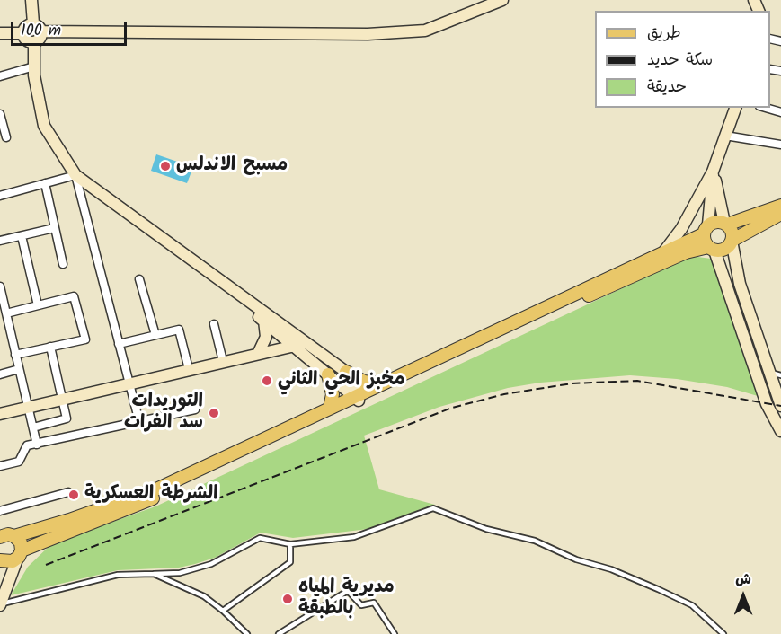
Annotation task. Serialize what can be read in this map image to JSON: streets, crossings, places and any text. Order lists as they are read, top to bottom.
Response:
{
  "places": [
    "مسبح الاندلس",
    "مخبز الحي الثاني",
    "التوريدات سد الفرات",
    "الشرطة العسكرية",
    "مديرية المياه بالطبقة"
  ],
  "legend": ["طريق", "سكة حديد", "حديقة"],
  "scale_bar": "100 m",
  "north": "top"
}
